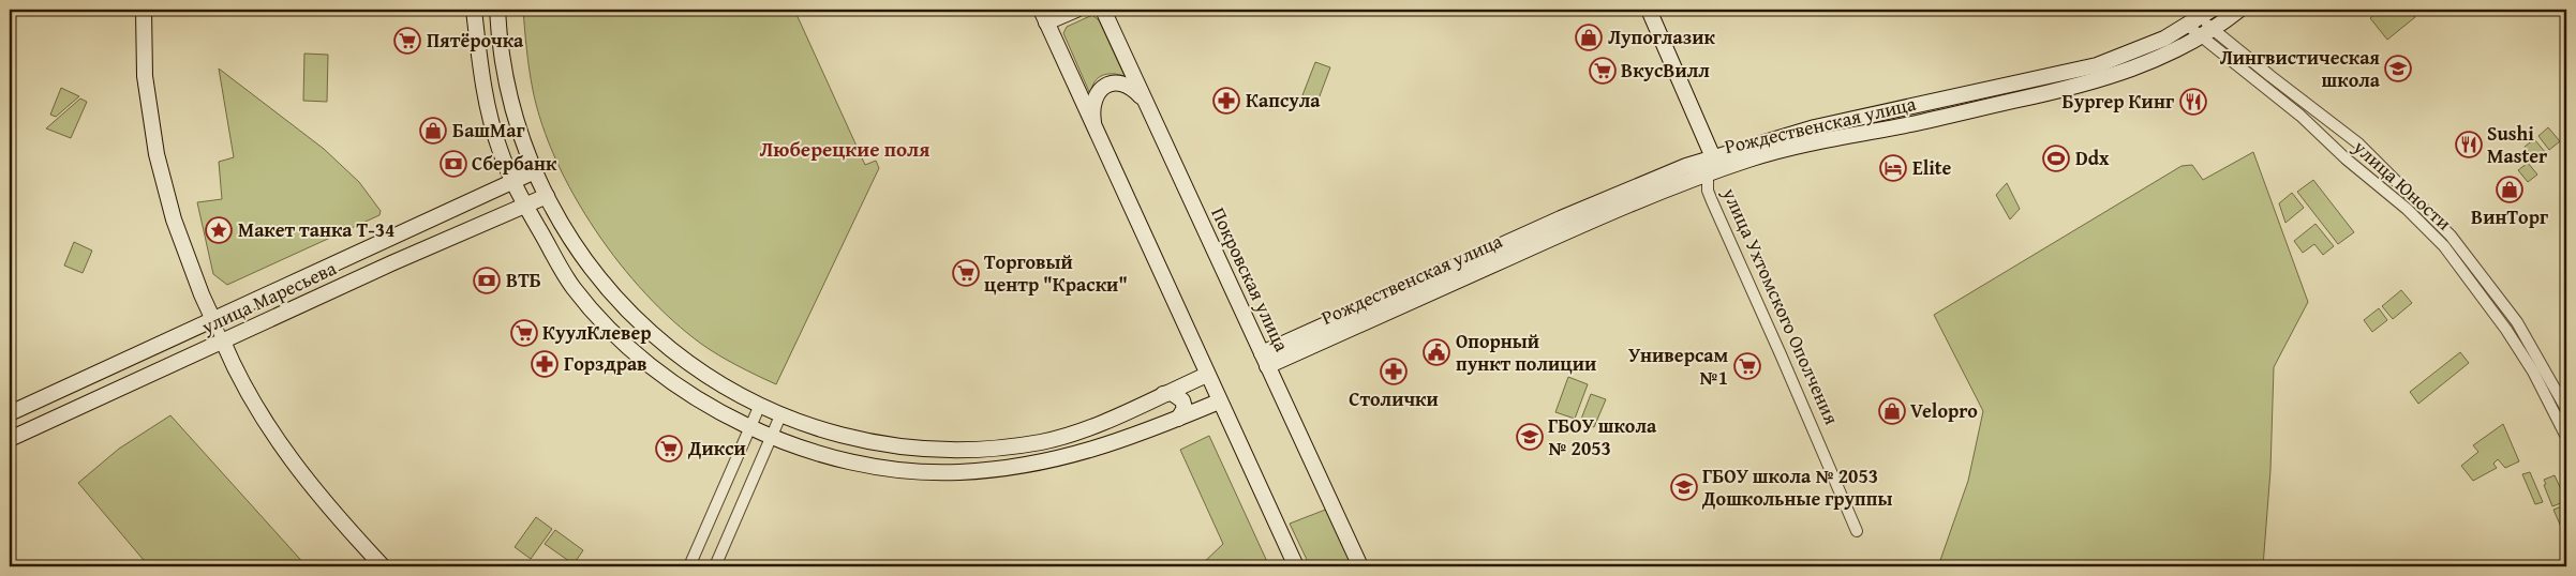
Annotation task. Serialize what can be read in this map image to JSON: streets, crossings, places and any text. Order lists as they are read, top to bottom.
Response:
{
  "streets": {
    "street": [
      "Рождественская улица",
      "улица Юности",
      "Покровская улица",
      "улица Маресьева",
      "улица Ухтомского Ополчения"
    ]
  },
  "crossings": [
    ["Рождественская улица", "улица Юности"],
    ["Рождественская улица", "Покровская улица"],
    ["Рождественская улица", "улица Ухтомского Ополчения"]
  ],
  "districts": ["Люберецкие поля"],
  "places": {
    "shop": [
      "Лупоглазик",
      "БашМаг",
      "ВинТорг",
      "Velopro"
    ],
    "supermarket": [
      "Пятёрочка",
      "ВкусВилл",
      "Торговый центр \"Краски\"",
      "КуулКлевер",
      "Универсам №1",
      "Дикси"
    ],
    "school or university": ["Лингвистическая школа", "ГБОУ школа № 2053", "ГБОУ школа № 2053 Дошкольные группы"],
    "pharmacy": ["Капсула", "Горздрав", "Столички"],
    "restaurant": ["Бургер Кинг", "Sushi Master"],
    "sports": ["Ddx"],
    "bank": ["Сбербанк", "ВТБ"],
    "hotel": ["Elite"],
    "place": ["Макет танка Т-34"],
    "public building": ["Опорный пункт полиции"]
  }
}
